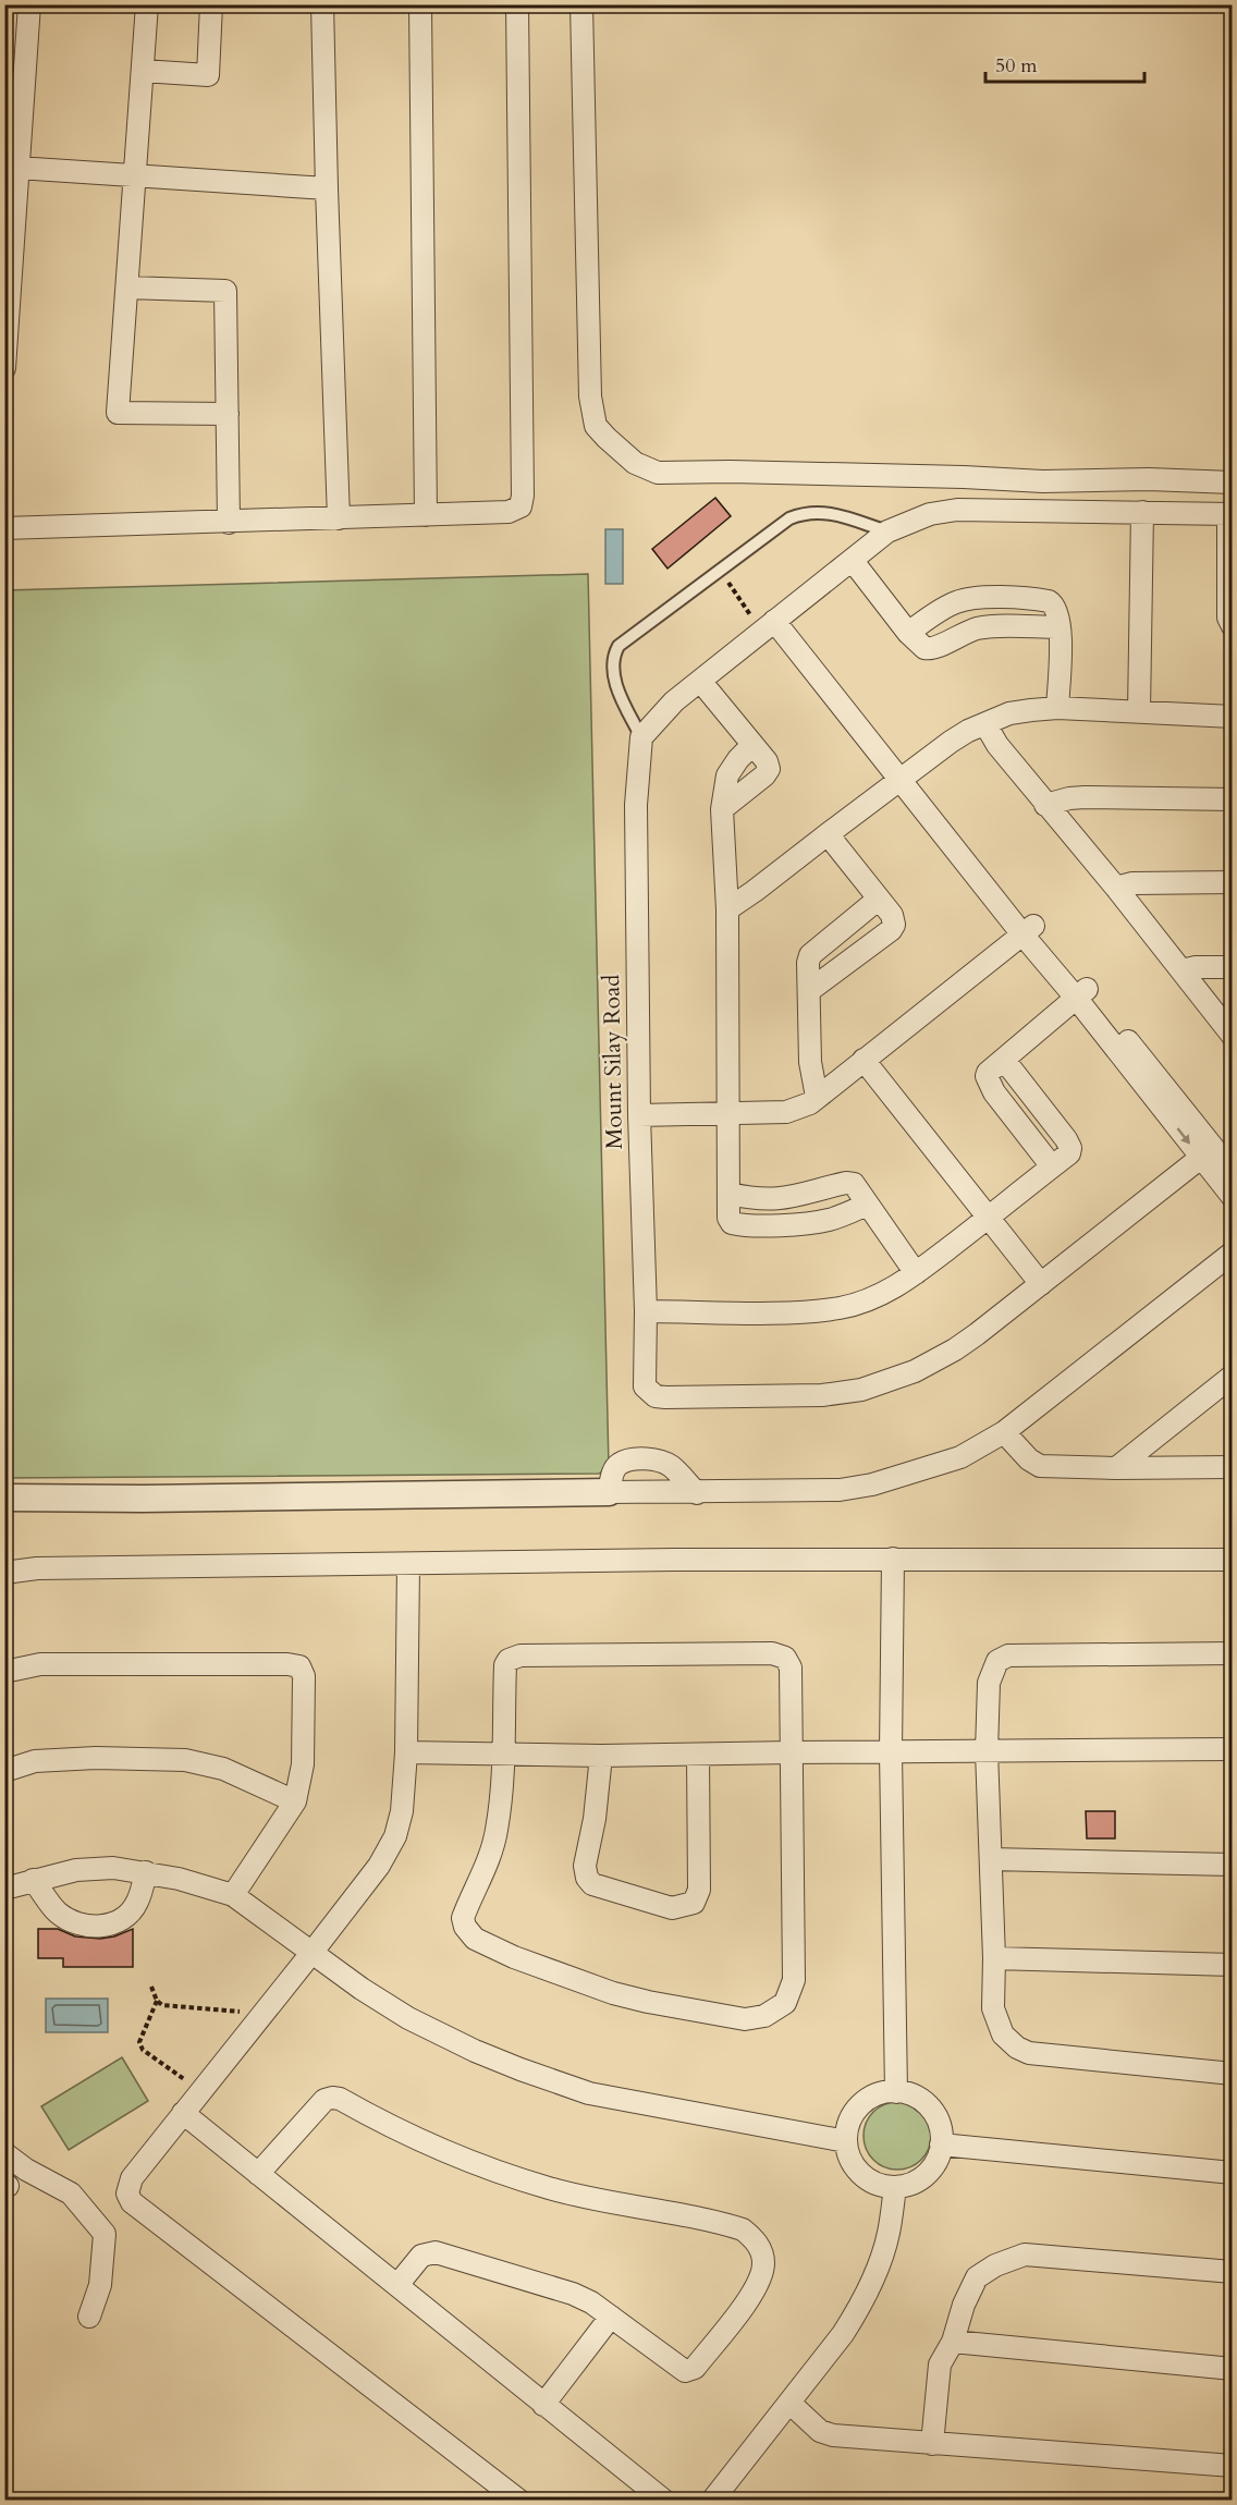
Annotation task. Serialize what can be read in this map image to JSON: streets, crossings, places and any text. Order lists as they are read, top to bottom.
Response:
{
  "streets": {
    "street": ["Mount Silay Road"]
  },
  "scale_bar": "50 m"
}
